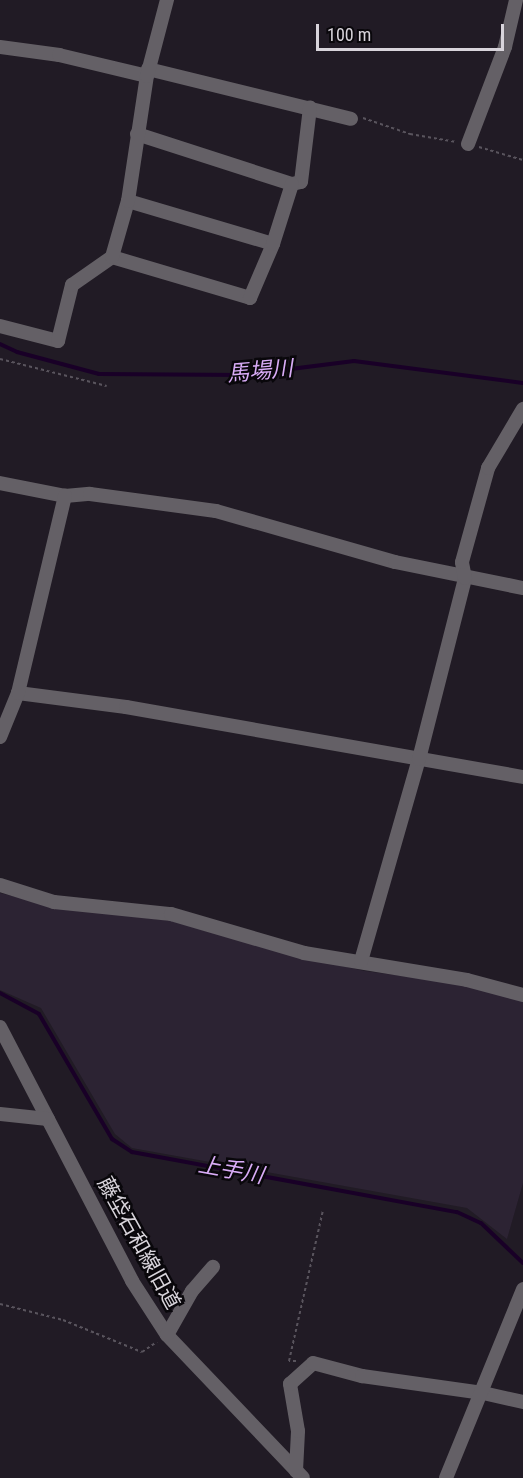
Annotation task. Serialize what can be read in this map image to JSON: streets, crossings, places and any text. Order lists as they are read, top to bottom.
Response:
{
  "streets": {
    "street": ["藤垈石和線旧道"]
  },
  "water": ["馬場川", "上手川"],
  "scale_bar": "100 m"
}
